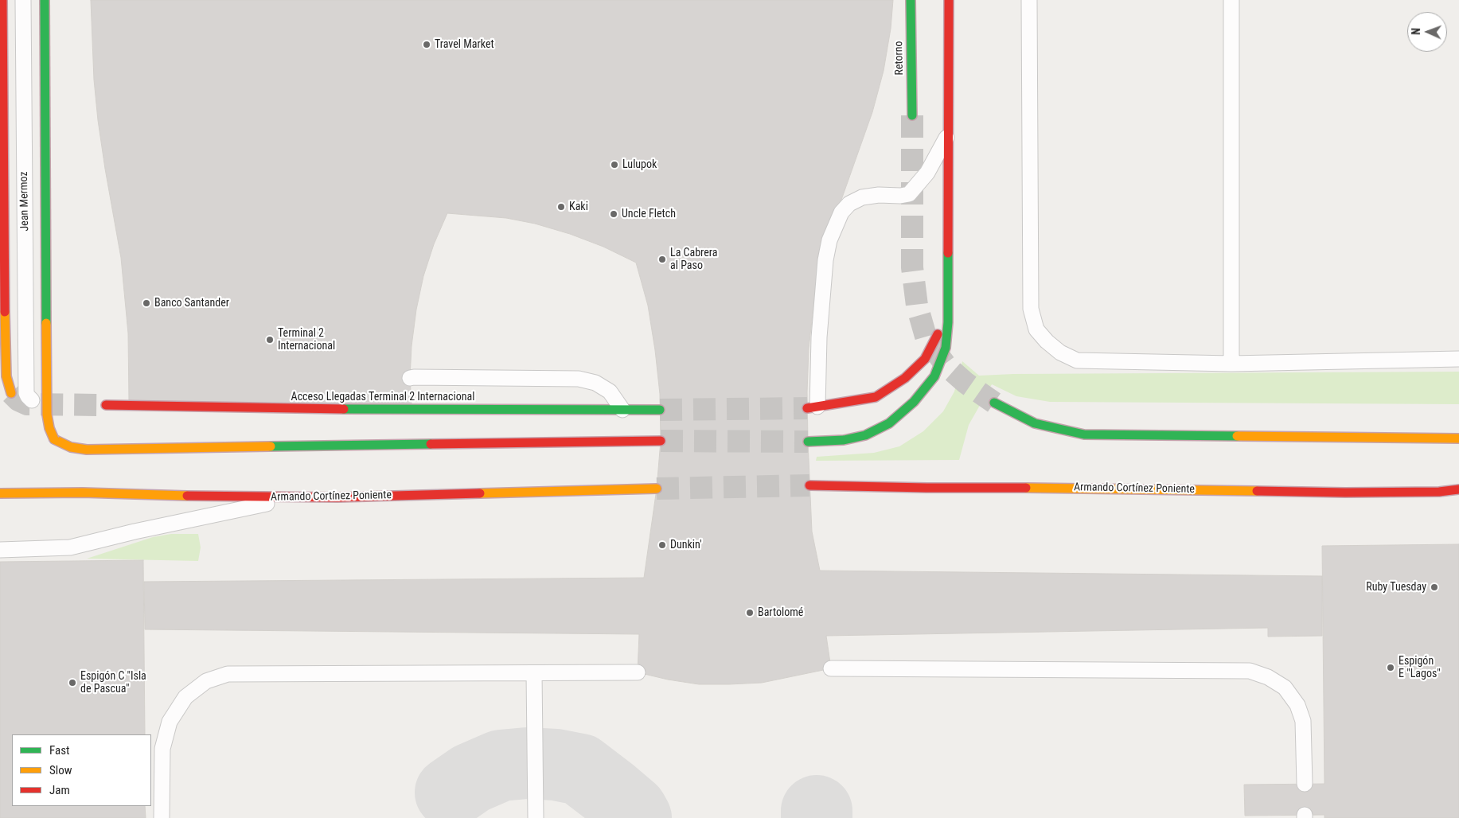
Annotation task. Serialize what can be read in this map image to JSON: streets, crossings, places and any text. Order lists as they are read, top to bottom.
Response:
{
  "streets": {
    "highway": ["Retorno", "Acceso Llegadas Terminal 2 Internacional", "Armando Cortínez Poniente"],
    "lane": ["Jean Mermoz"]
  },
  "places": [
    "Travel Market",
    "Lulupok",
    "Kaki",
    "Uncle Fletch",
    "La Cabrera al Paso",
    "Banco Santander",
    "Terminal 2 Internacional",
    "Dunkin'",
    "Ruby Tuesday",
    "Bartolomé",
    "Espigón E \"Lagos\"",
    "Espigón C \"Isla de Pascua\""
  ],
  "legend": ["Fast", "Slow", "Jam"],
  "north": "left"
}
